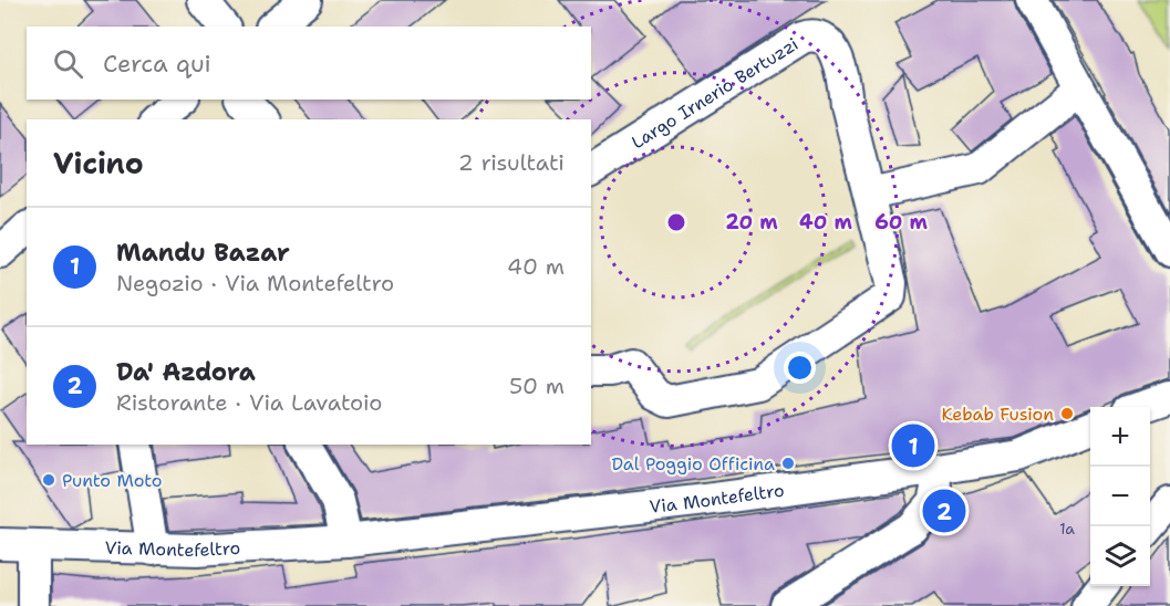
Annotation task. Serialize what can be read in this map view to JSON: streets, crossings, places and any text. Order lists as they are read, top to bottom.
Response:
{
  "streets": {
    "street": ["Largo Irnerio Bertuzzi", "Via Montefeltro"]
  },
  "places": ["Kebab Fusion", "Dal Poggio Officina", "Punto Moto"],
  "house_numbers": ["1a"],
  "page": {
    "search": "Cerca qui",
    "heading": ["Vicino", "2 risultati"],
    "list": [
      {
        "mark": "1",
        "name": "Mandu Bazar",
        "note": "Negozio · Via Montefeltro",
        "value": "40 m"
      },
      {
        "mark": "2",
        "name": "Da' Azdora",
        "note": "Ristorante · Via Lavatoio",
        "value": "50 m"
      }
    ],
    "map_buttons": ["+", "−"],
    "pins": ["1", "2"]
  },
  "rings": ["20 m", "40 m", "60 m"]
}
